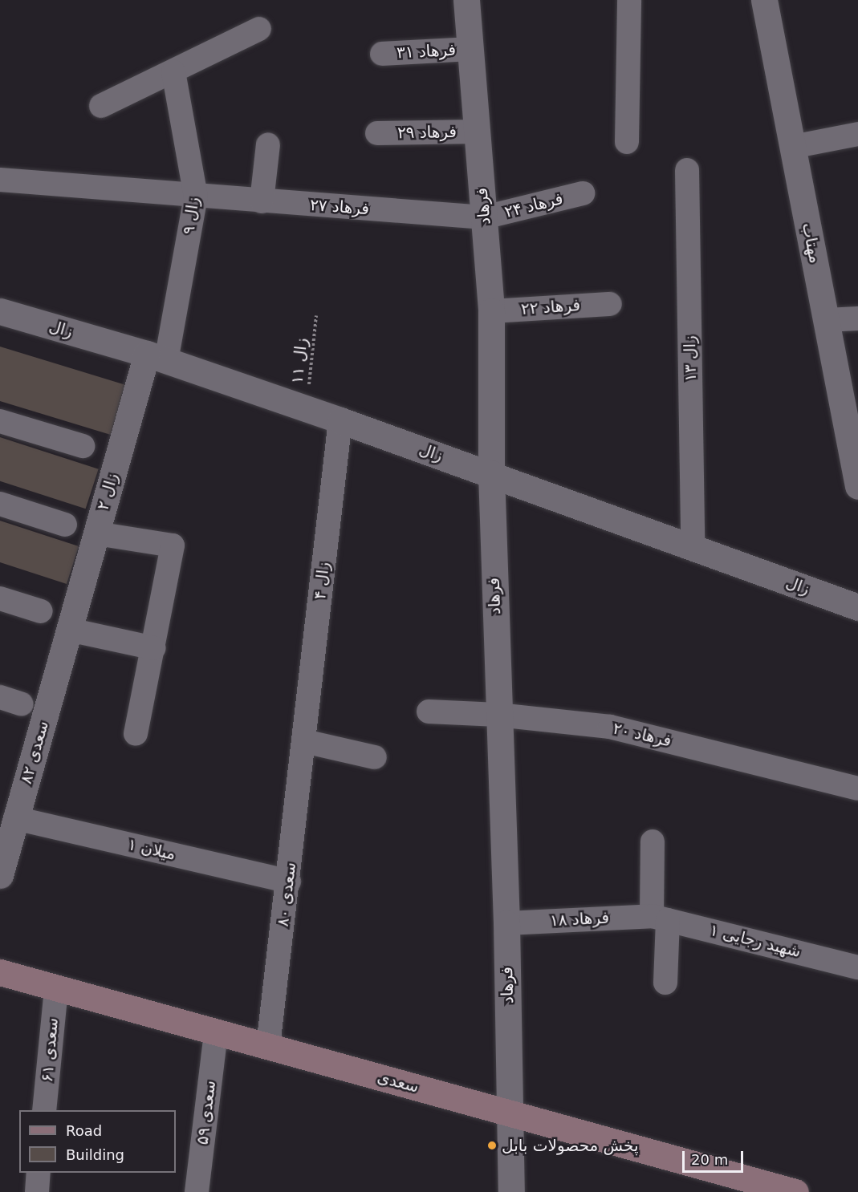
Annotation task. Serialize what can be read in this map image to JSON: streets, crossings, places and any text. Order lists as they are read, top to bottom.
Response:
{
  "streets": {
    "main road": ["سعدی"],
    "street": [
      "فرهاد ۳۱",
      "فرهاد ۲۹",
      "فرهاد ۲۴",
      "فرهاد",
      "فرهاد ۲۷",
      "زال ۹",
      "مهتاب",
      "فرهاد ۲۲",
      "زال",
      "زال ۱۳",
      "زال ۲",
      "زال ۴",
      "فرهاد ۲۰",
      "سعدی ۸۲",
      "میلان ۱",
      "سعدی ۸۰",
      "فرهاد ۱۸",
      "شهید رجایی ۱",
      "سعدی ۶۱",
      "سعدی ۵۹"
    ],
    "path": ["زال ۱۱"]
  },
  "crossings": [
    ["فرهاد ۳۱", "فرهاد"],
    ["فرهاد ۲۹", "فرهاد"],
    ["فرهاد ۲۴", "فرهاد"],
    ["فرهاد ۲۴", "فرهاد ۲۷"],
    ["فرهاد", "فرهاد ۲۷"],
    ["فرهاد", "فرهاد ۲۲"],
    ["فرهاد", "زال"],
    ["فرهاد", "فرهاد ۲۰"],
    ["فرهاد", "فرهاد ۱۸"],
    ["فرهاد", "سعدی"],
    ["فرهاد ۲۷", "زال ۹"],
    ["زال ۹", "زال"],
    ["زال ۹", "زال ۲"],
    ["زال", "زال ۱۳"],
    ["زال", "زال ۱۱"],
    ["زال", "زال ۲"],
    ["زال", "زال ۴"],
    ["زال ۲", "سعدی ۸۲"],
    ["زال ۴", "سعدی ۸۰"],
    ["سعدی ۸۲", "میلان ۱"],
    ["میلان ۱", "سعدی ۸۰"],
    ["سعدی ۸۰", "سعدی"],
    ["فرهاد ۱۸", "شهید رجایی ۱"],
    ["سعدی ۶۱", "سعدی"],
    ["سعدی", "سعدی ۵۹"]
  ],
  "places": ["پخش محصولات بابل"],
  "legend": ["Road", "Building"],
  "scale_bar": "20 m"
}
